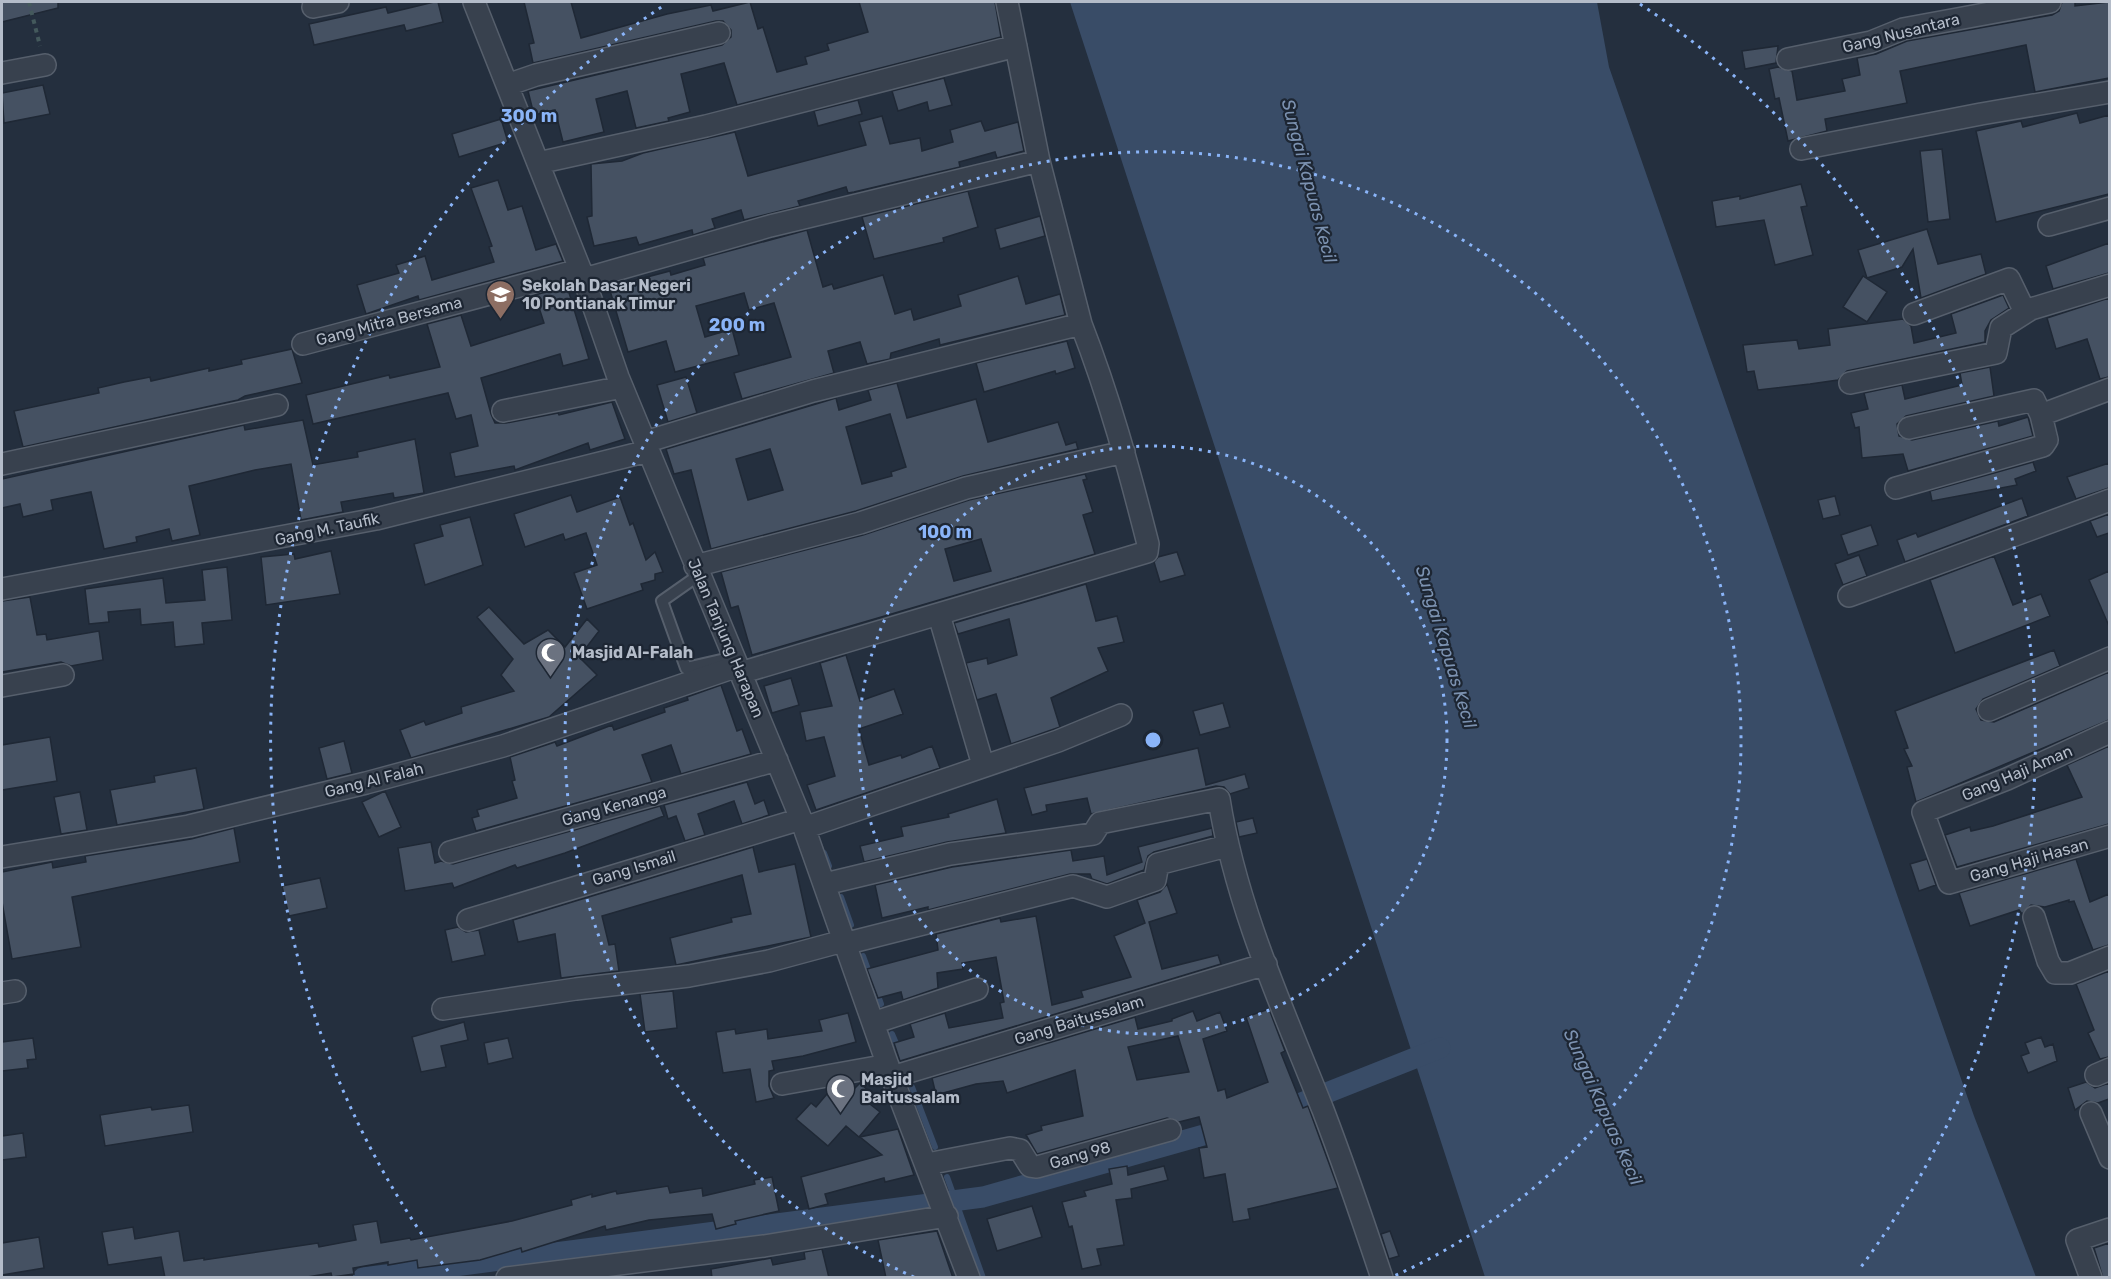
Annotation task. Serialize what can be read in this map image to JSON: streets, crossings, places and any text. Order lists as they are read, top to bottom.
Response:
{
  "streets": {
    "street": [
      "Gang Nusantara",
      "Gang Mitra Bersama",
      "Gang M. Taufik",
      "Jalan Tanjung Harapan",
      "Gang Haji Aman",
      "Gang Al Falah",
      "Gang Kenanga",
      "Gang Haji Hasan",
      "Gang Ismail",
      "Gang Baitussalam",
      "Gang 98"
    ]
  },
  "crossings": [
    ["Gang Mitra Bersama", "Jalan Tanjung Harapan"],
    ["Gang M. Taufik", "Jalan Tanjung Harapan"],
    ["Jalan Tanjung Harapan", "Gang Al Falah"],
    ["Jalan Tanjung Harapan", "Gang Kenanga"],
    ["Jalan Tanjung Harapan", "Gang Ismail"],
    ["Jalan Tanjung Harapan", "Gang Baitussalam"],
    ["Jalan Tanjung Harapan", "Gang 98"],
    ["Gang Haji Aman", "Gang Haji Hasan"]
  ],
  "water": ["Sungai Kapuas Kecil"],
  "places": {
    "school or university": ["Sekolah Dasar Negeri 10 Pontianak Timur"],
    "mosque": ["Masjid Al-Falah", "Masjid Baitussalam"]
  },
  "rings": ["300 m", "200 m", "100 m"]
}
